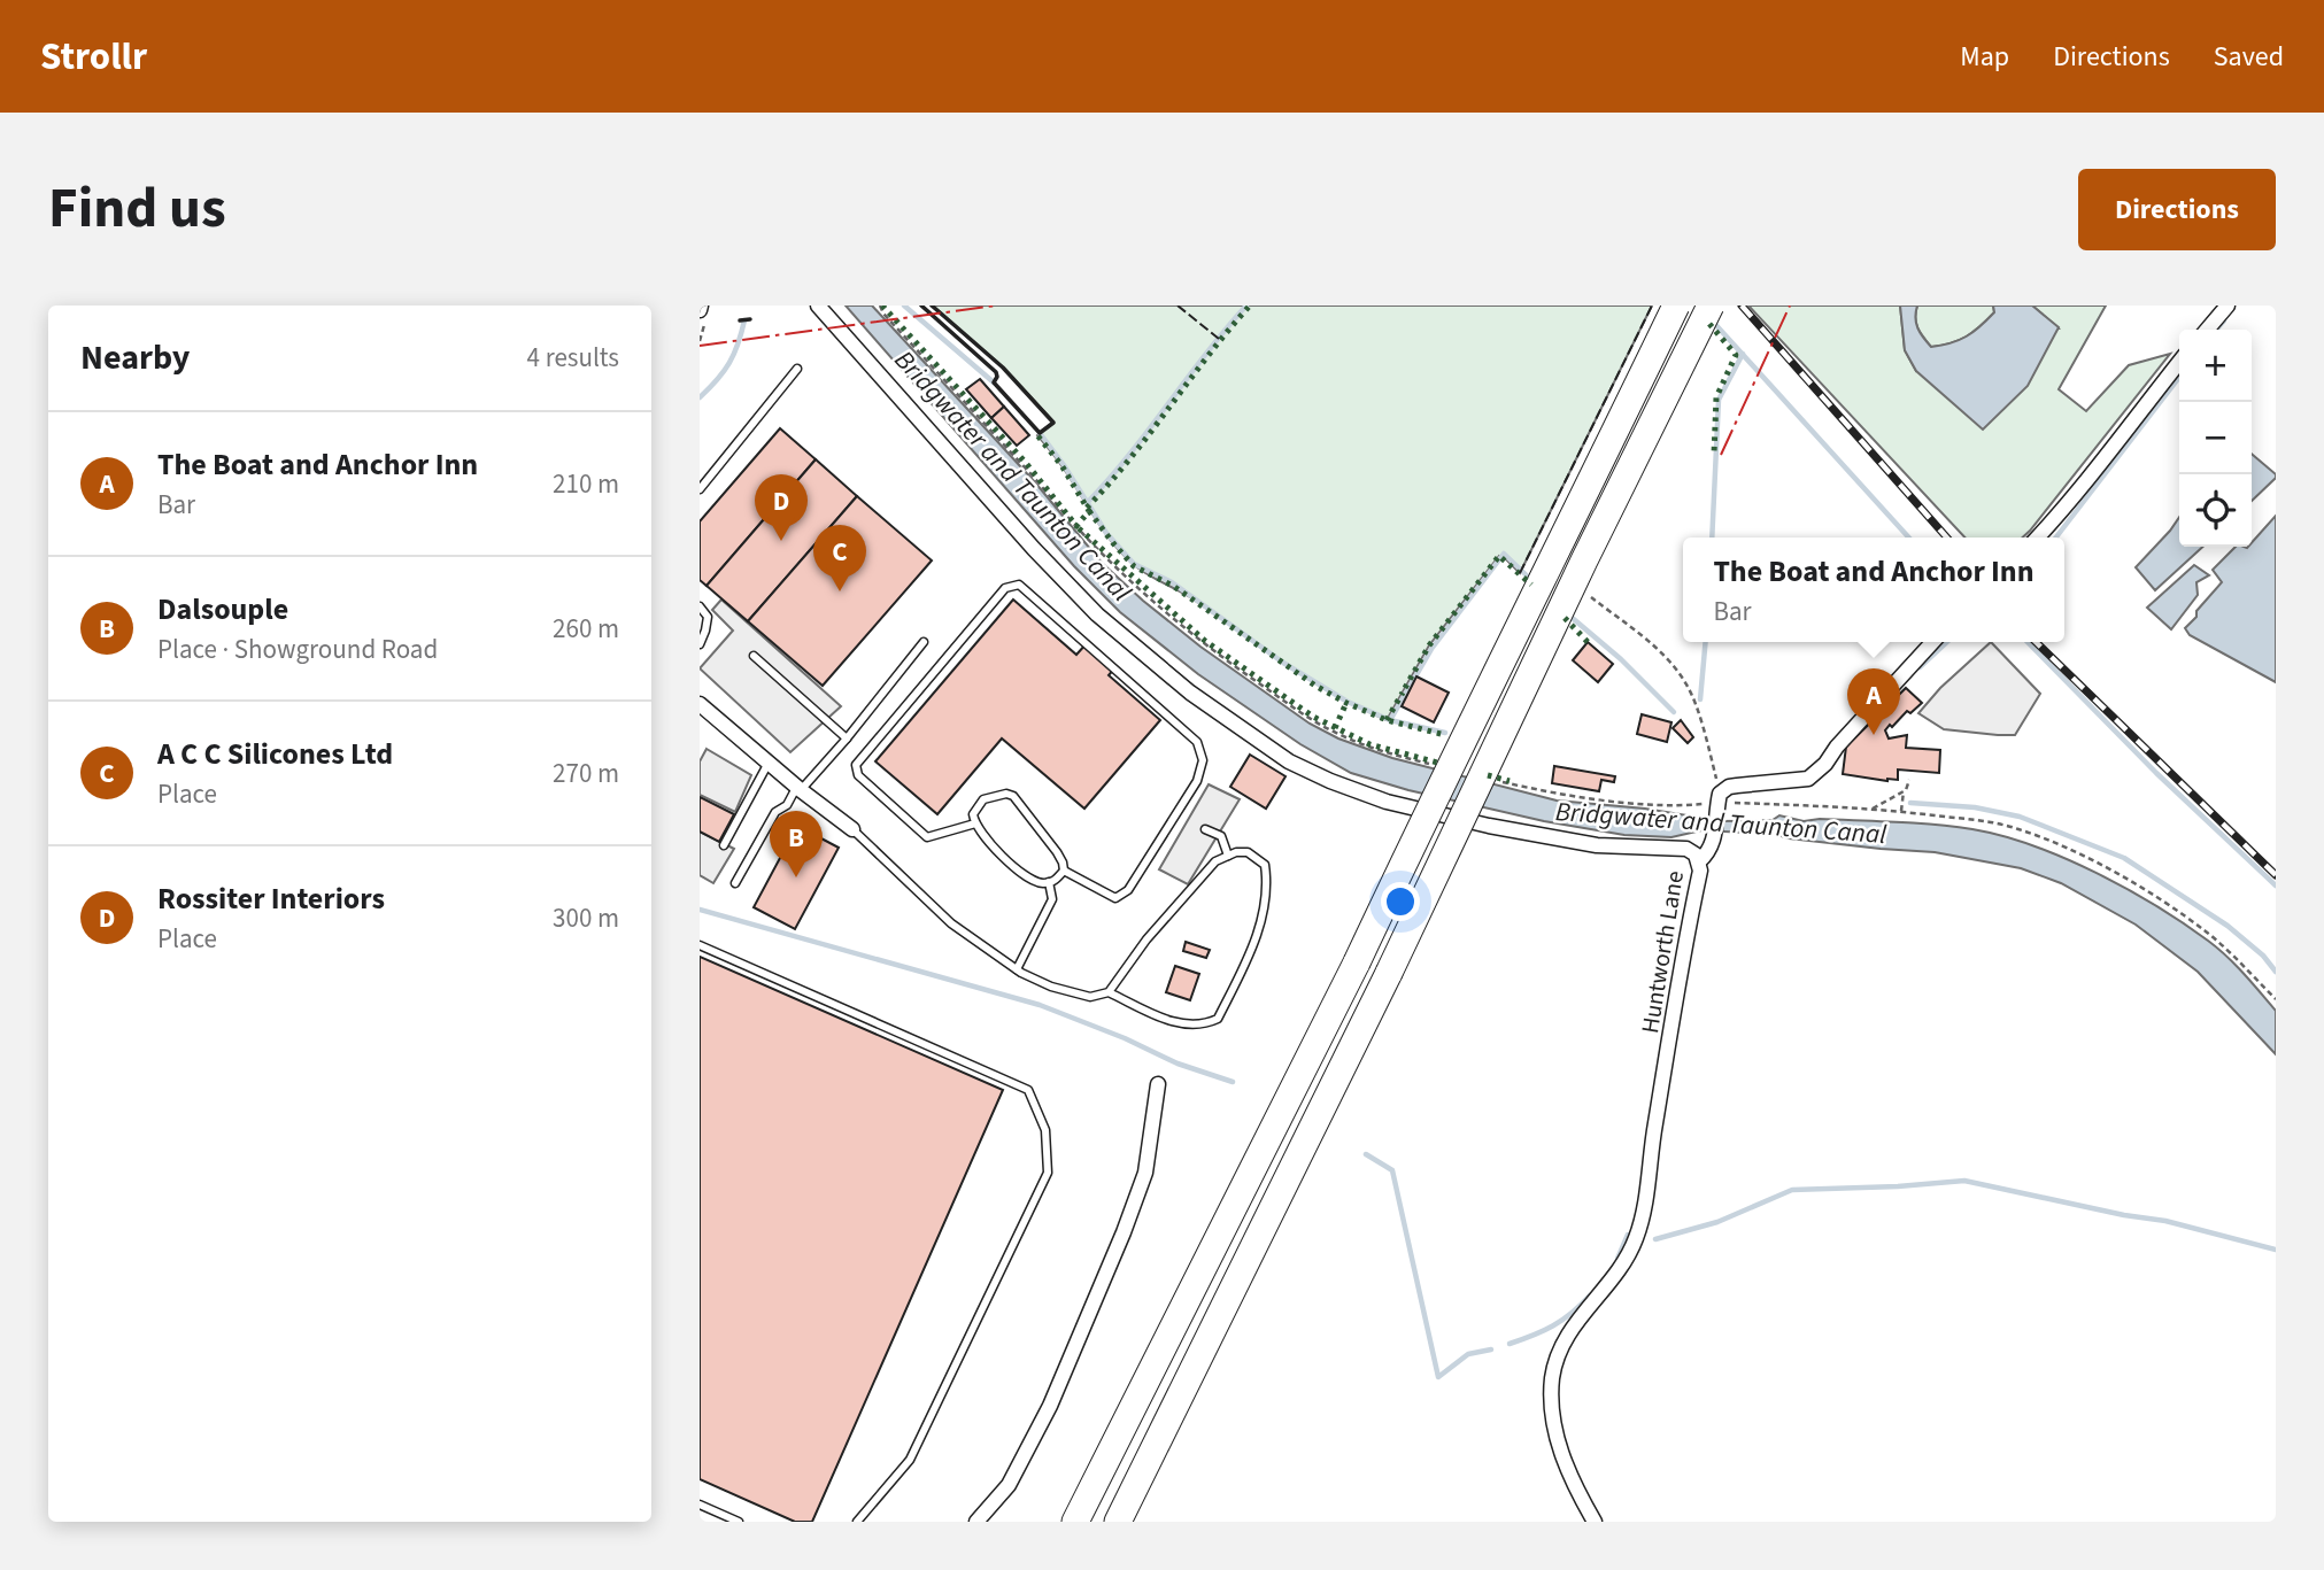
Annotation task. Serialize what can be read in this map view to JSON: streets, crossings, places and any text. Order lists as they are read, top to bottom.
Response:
{
  "streets": {
    "street": ["Huntworth Lane"]
  },
  "water": ["Bridgwater and Taunton Canal"],
  "page": {
    "header": "Strollr",
    "nav": ["Map", "Directions", "Saved"],
    "title": "Find us",
    "buttons": "Directions",
    "heading": ["Nearby", "4 results"],
    "map_buttons": ["+", "−"],
    "list": [
      {
        "mark": "A",
        "name": "The Boat and Anchor Inn",
        "note": "Bar",
        "value": "210 m"
      },
      {
        "mark": "B",
        "name": "Dalsouple",
        "note": "Place · Showground Road",
        "value": "260 m"
      },
      {
        "mark": "C",
        "name": "A C C Silicones Ltd",
        "note": "Place",
        "value": "270 m"
      },
      {
        "mark": "D",
        "name": "Rossiter Interiors",
        "note": "Place",
        "value": "300 m"
      }
    ],
    "pins": [
      "D",
      "C",
      "A",
      "B"
    ],
    "popup": ["The Boat and Anchor Inn", "Bar"]
  }
}
